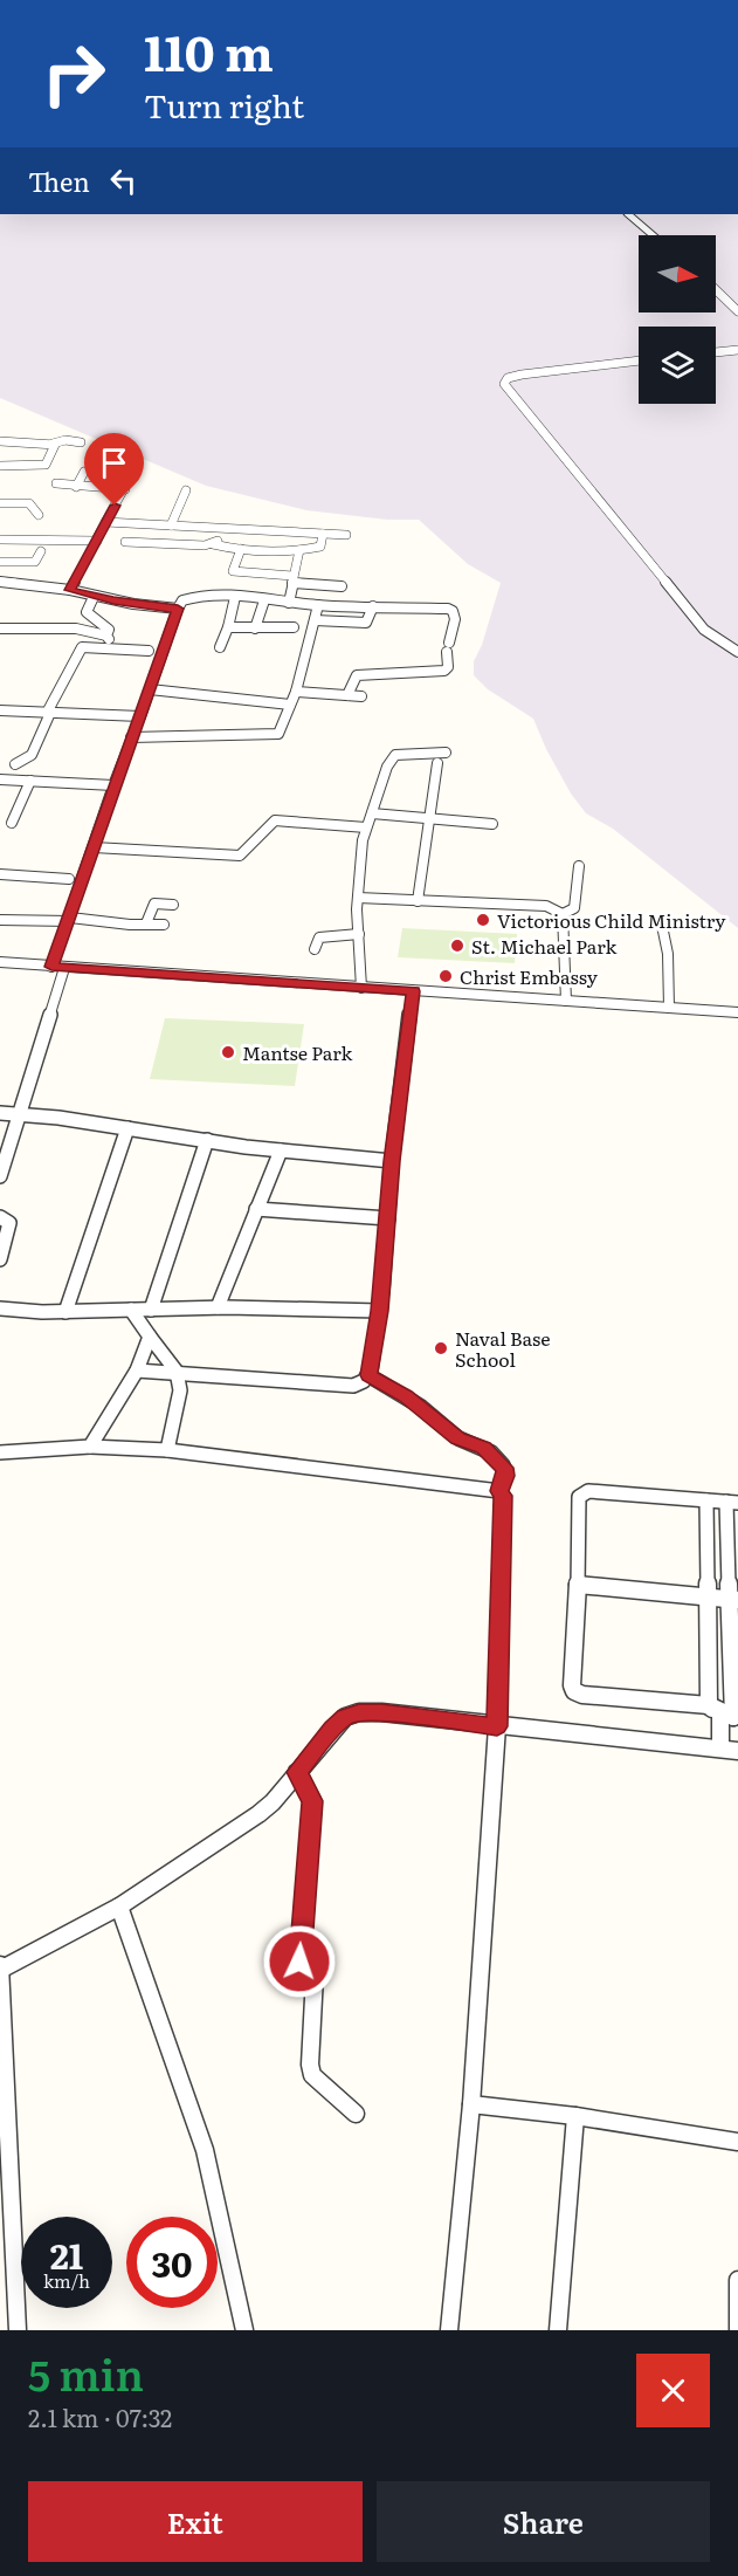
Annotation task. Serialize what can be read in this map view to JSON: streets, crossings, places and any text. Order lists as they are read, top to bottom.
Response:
{
  "places": [
    "Victorious Child Ministry",
    "St. Michael Park",
    "Christ Embassy",
    "Mantse Park",
    "Naval Base School"
  ],
  "north": "right",
  "page": {
    "turn": ["110 m", "Turn right"],
    "then": "Then",
    "speed": "21 km/h",
    "limit": "30",
    "heading": ["5 min", "2.1 km · 07:32"],
    "buttons": ["Exit", "Share"]
  }
}
